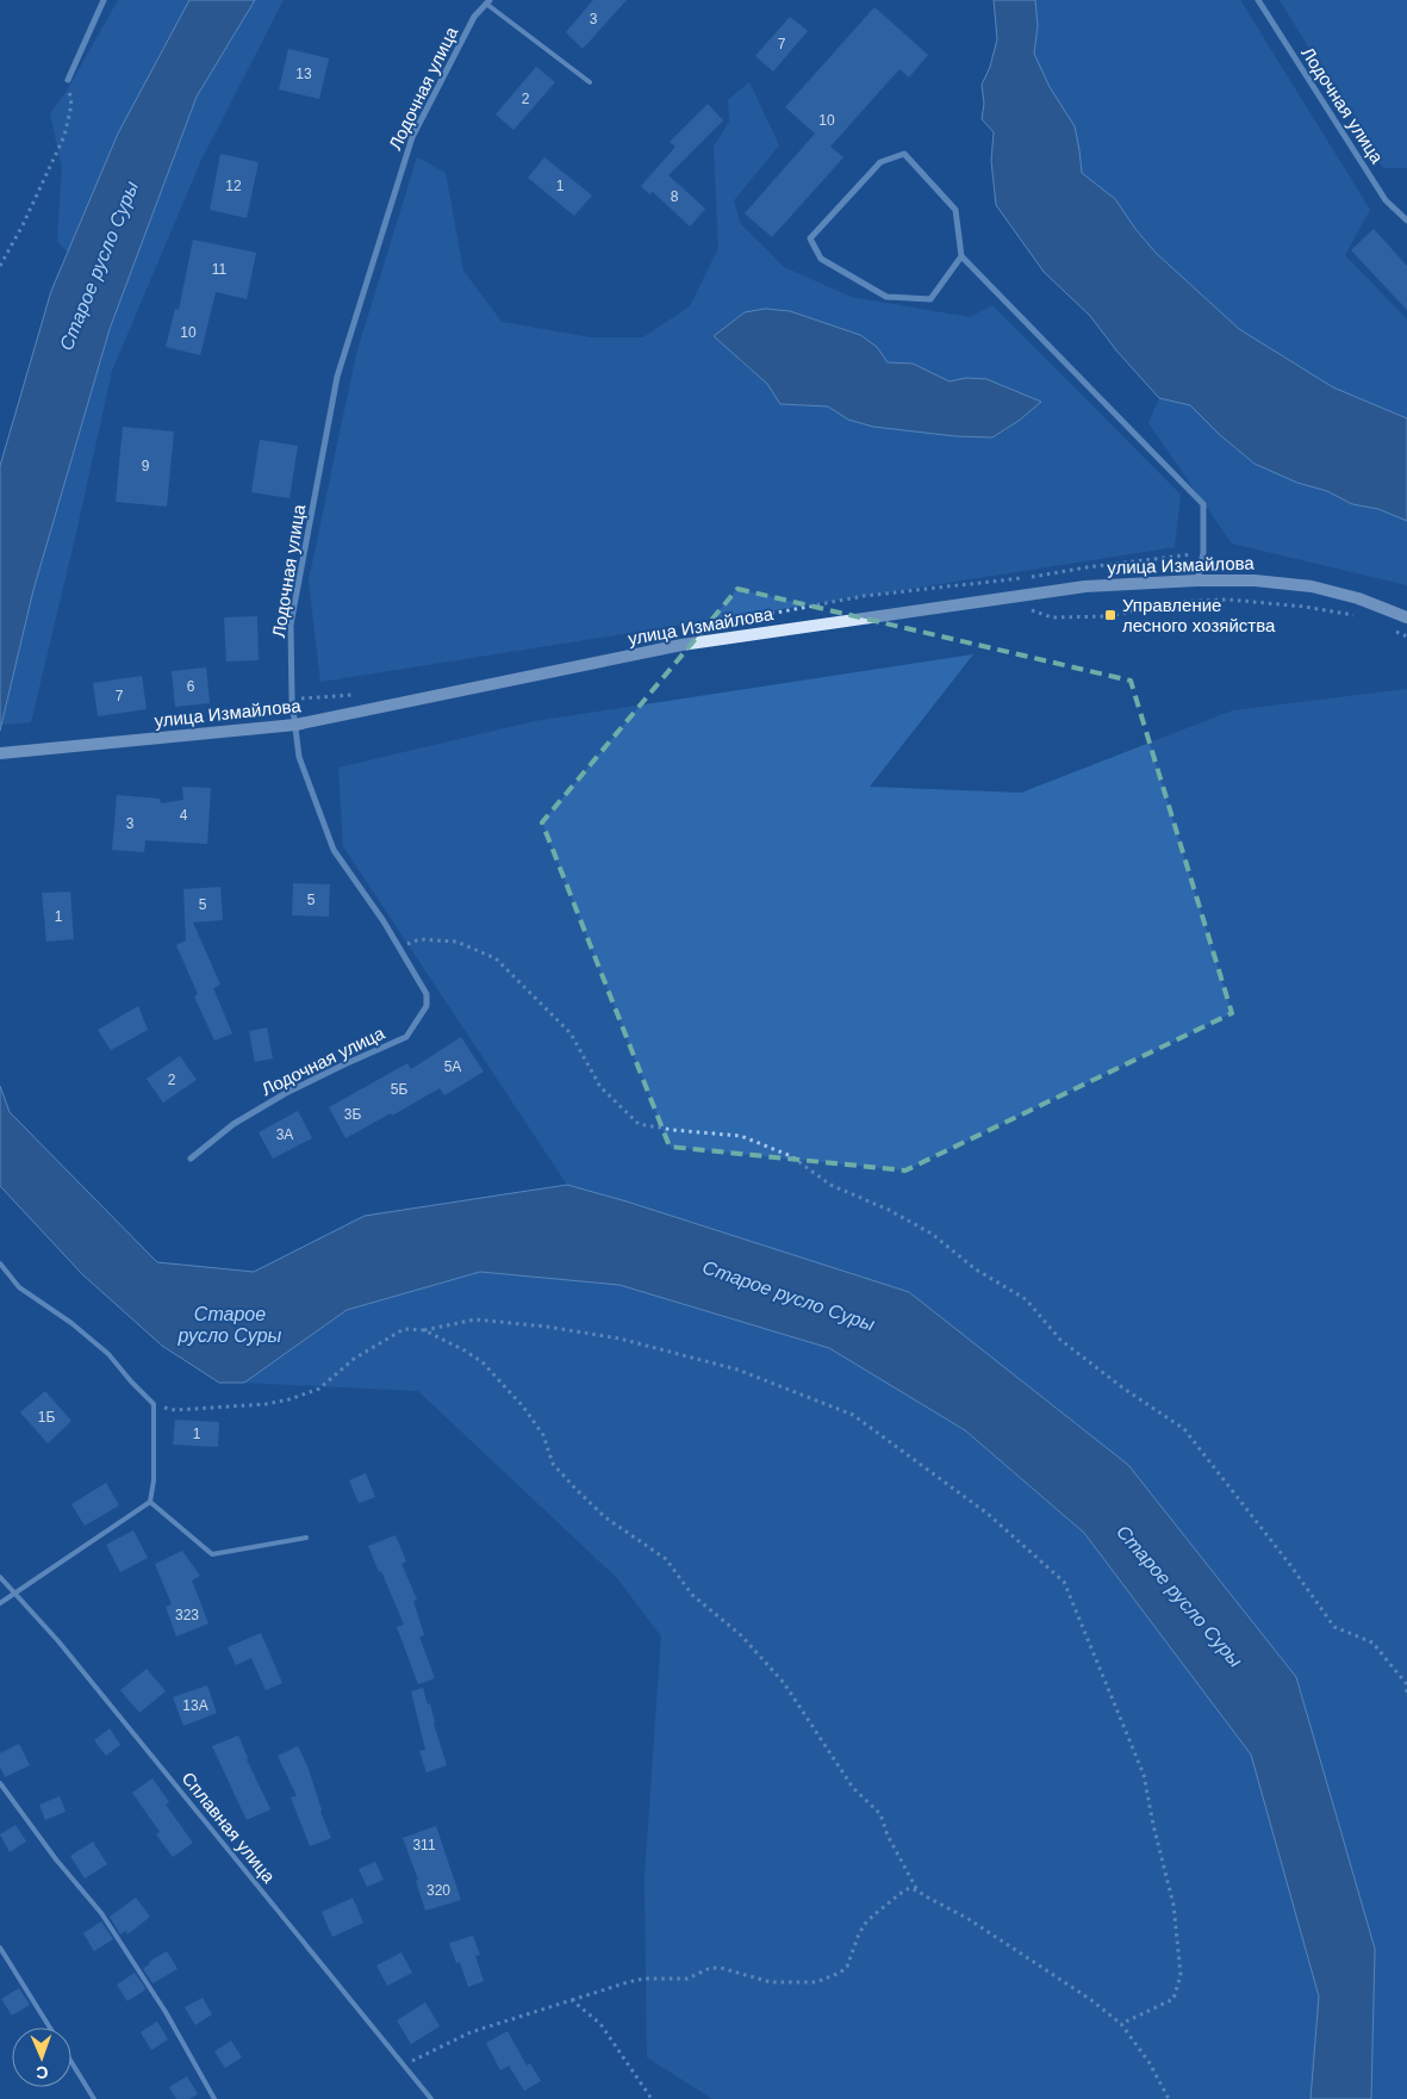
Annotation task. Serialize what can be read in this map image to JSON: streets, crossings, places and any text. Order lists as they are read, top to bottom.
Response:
{
  "streets": {
    "main road": ["улица Измайлова"],
    "street": ["Лодочная улица"],
    "lane": ["Сплавная улица"]
  },
  "crossings": [
    ["Лодочная улица", "улица Измайлова"]
  ],
  "water": ["Старое русло Суры"],
  "places": {
    "transit": ["Управление лесного хозяйства"]
  },
  "house_numbers": [
    "3",
    "7",
    "13",
    "2",
    "10",
    "12",
    "1",
    "8",
    "11",
    "10",
    "9",
    "6",
    "7",
    "4",
    "3",
    "5",
    "5",
    "1",
    "5А",
    "2",
    "5Б",
    "3Б",
    "3А",
    "1Б",
    "1",
    "323",
    "13А",
    "311",
    "320"
  ],
  "north": "bottom"
}
